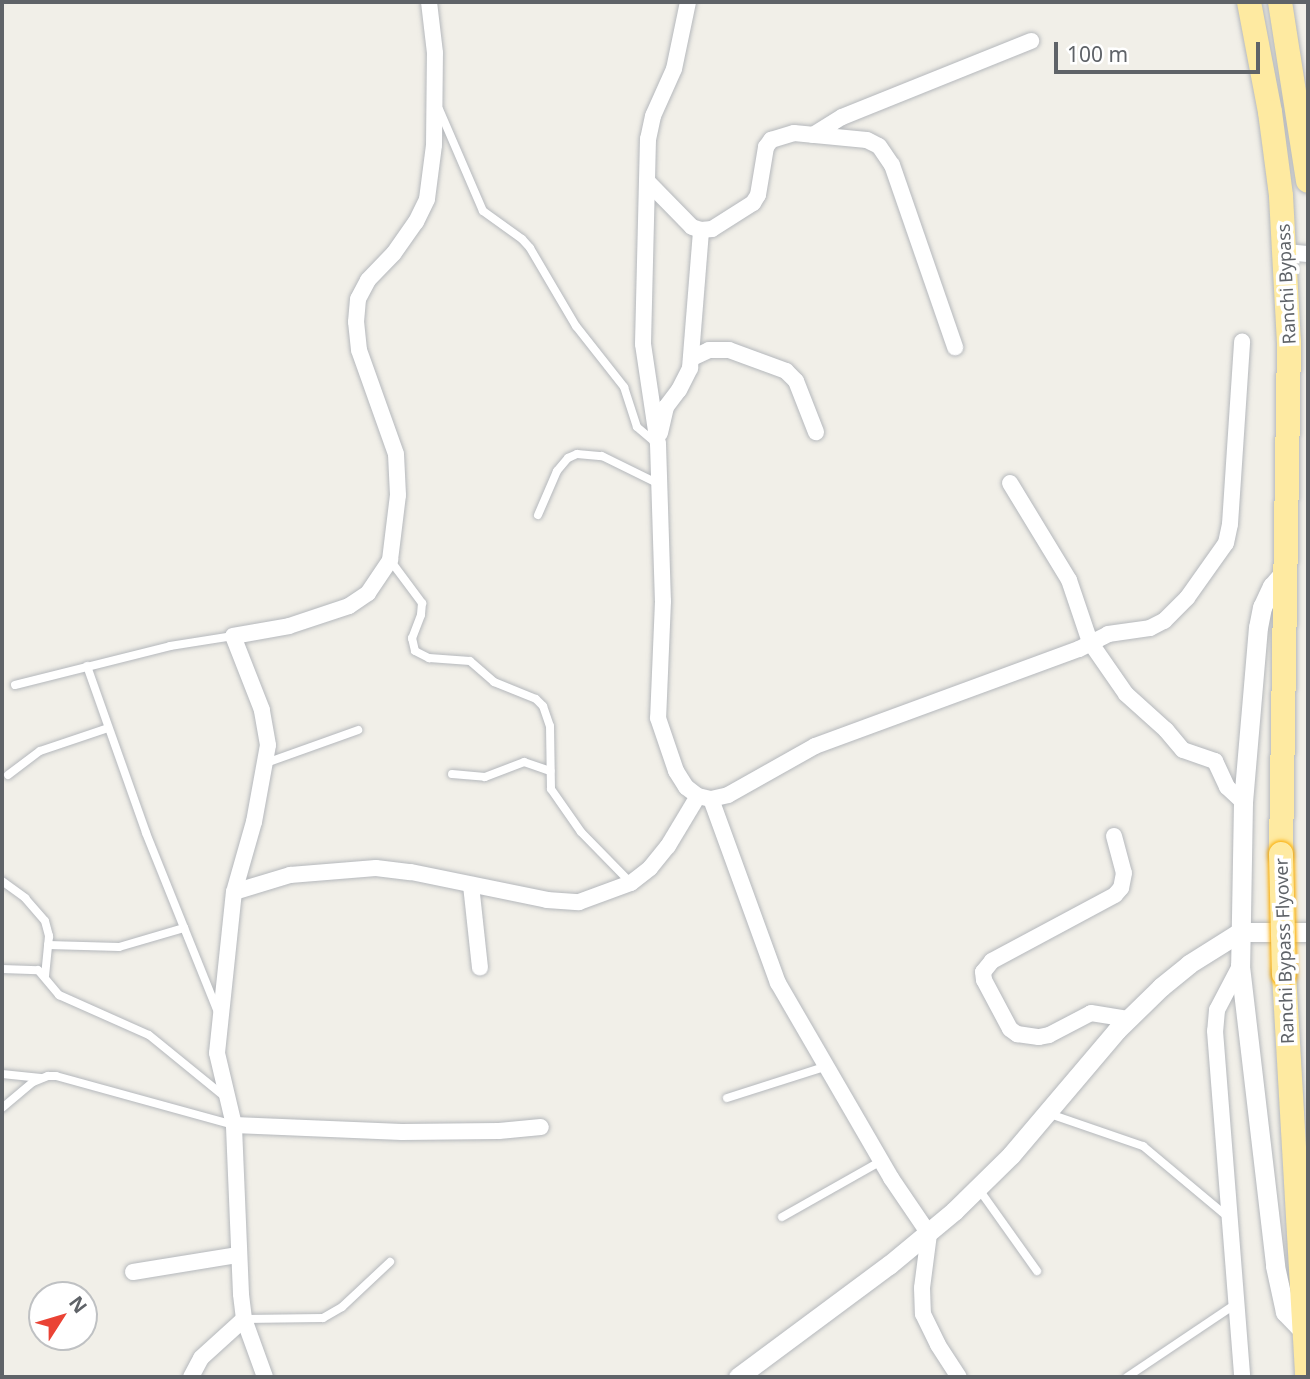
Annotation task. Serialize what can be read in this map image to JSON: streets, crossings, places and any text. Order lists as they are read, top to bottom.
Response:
{
  "streets": {
    "highway": ["Ranchi Bypass", "Ranchi Bypass Flyover"]
  },
  "crossings": [
    ["Ranchi Bypass", "Ranchi Bypass Flyover"]
  ],
  "scale_bar": "100 m",
  "north": "top right"
}
